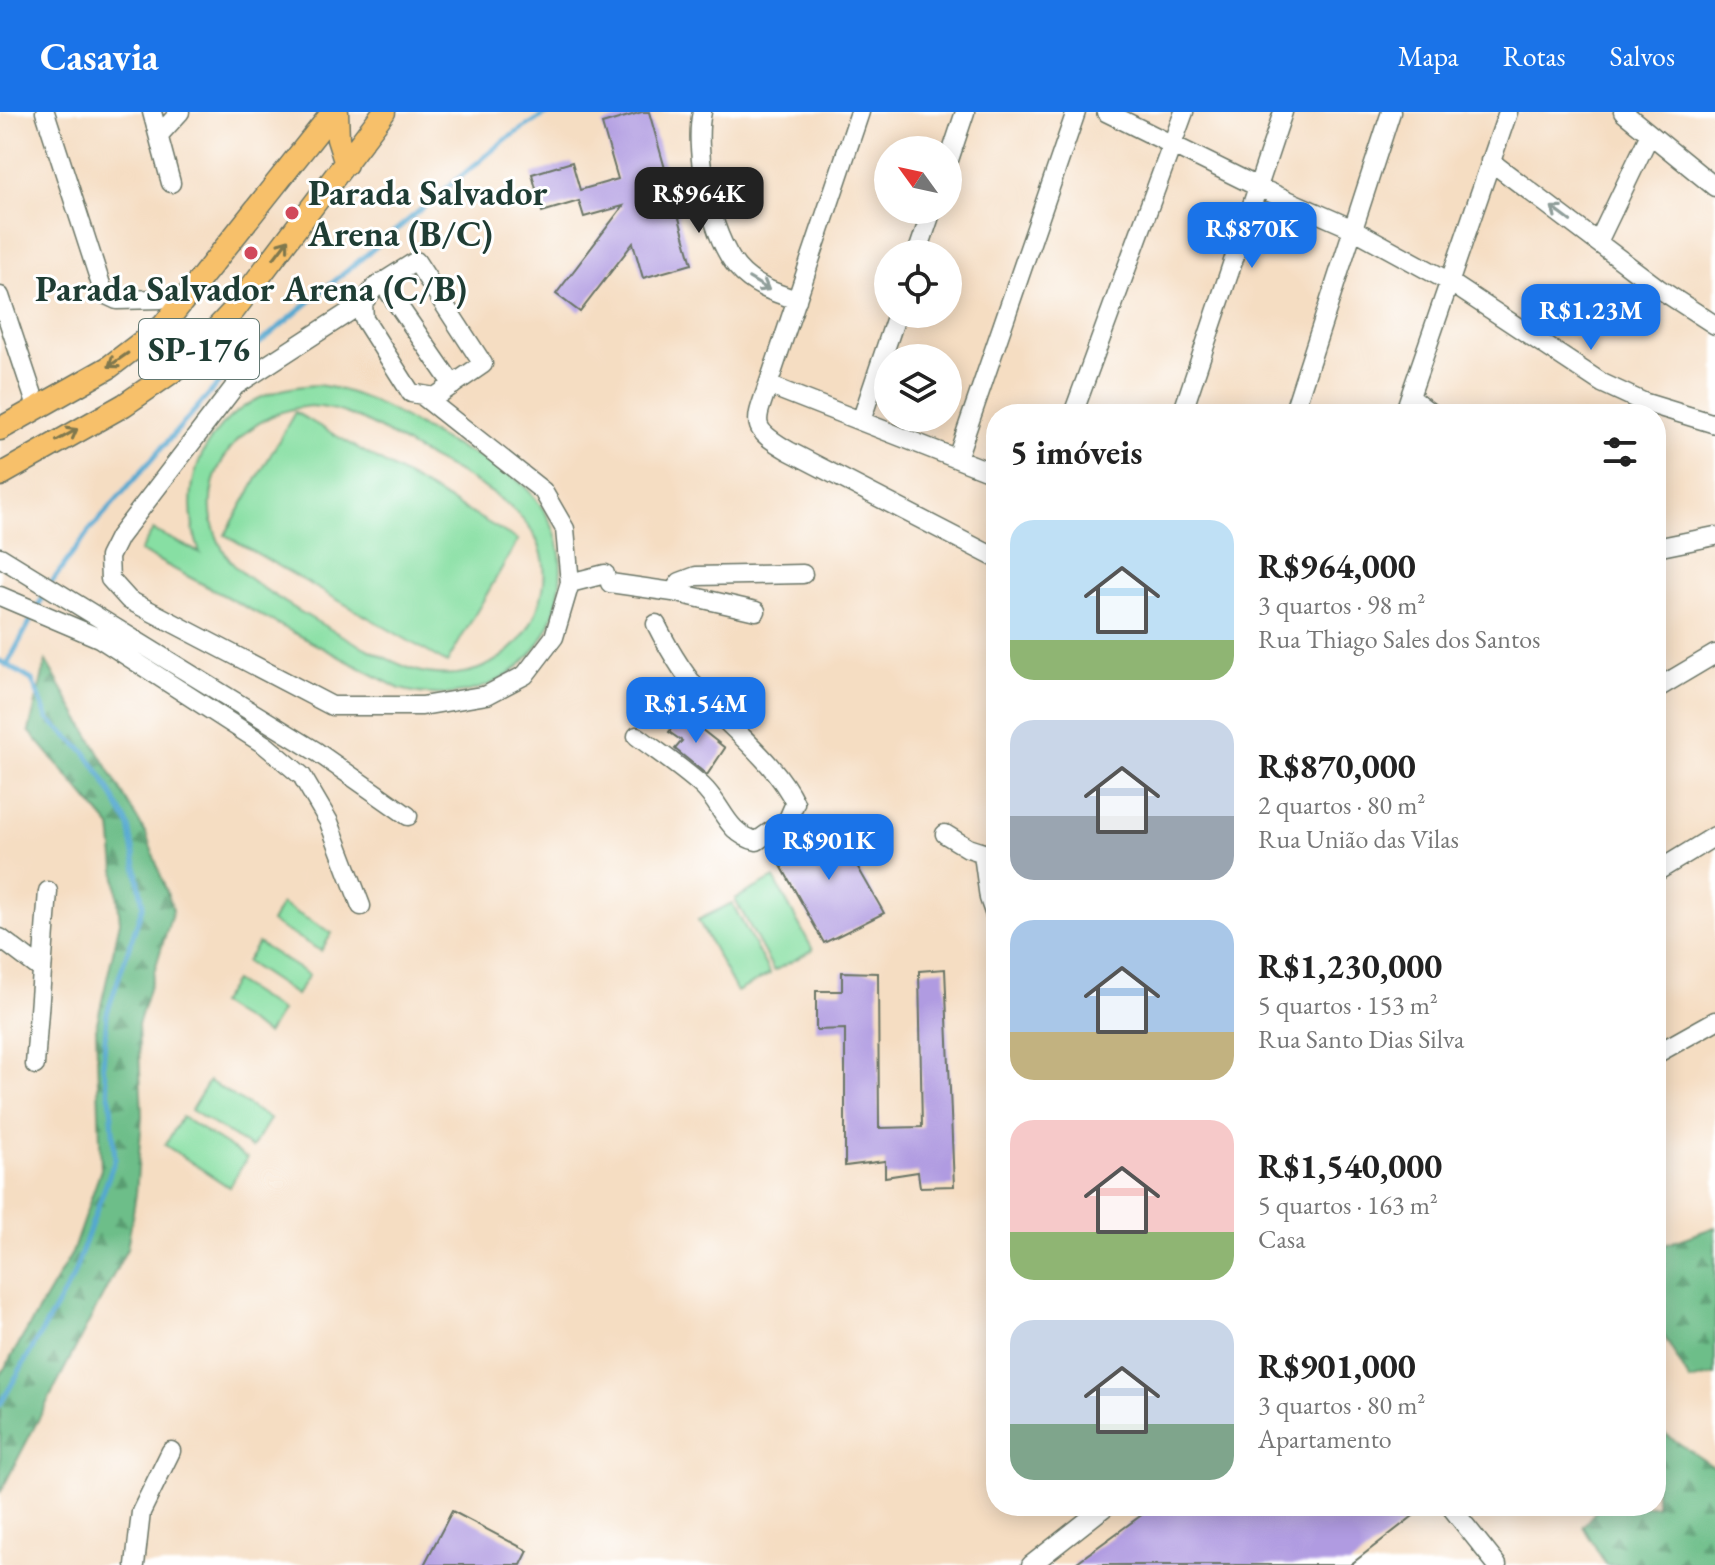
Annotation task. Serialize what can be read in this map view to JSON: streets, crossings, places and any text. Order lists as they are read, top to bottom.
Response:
{
  "streets": {
    "main road": ["SP-176"]
  },
  "places": ["Parada Salvador Arena (B/C)", "Parada Salvador Arena (C/B)"],
  "north": "top left",
  "page": {
    "header": "Casavia",
    "nav": ["Mapa", "Rotas", "Salvos"],
    "price": [
      "R$964K",
      "R$870K",
      "R$1.23M",
      "R$1.54M",
      "R$901K"
    ],
    "heading": "5 imóveis",
    "list": [
      {
        "name": "R$964,000",
        "note": "3 quartos · 98 m² · Rua Thiago Sales dos Santos"
      },
      {
        "name": "R$870,000",
        "note": "2 quartos · 80 m² · Rua União das Vilas"
      },
      {
        "name": "R$1,230,000",
        "note": "5 quartos · 153 m² · Rua Santo Dias Silva"
      },
      {
        "name": "R$1,540,000",
        "note": "5 quartos · 163 m² · Casa"
      },
      {
        "name": "R$901,000",
        "note": "3 quartos · 80 m² · Apartamento"
      }
    ]
  }
}
